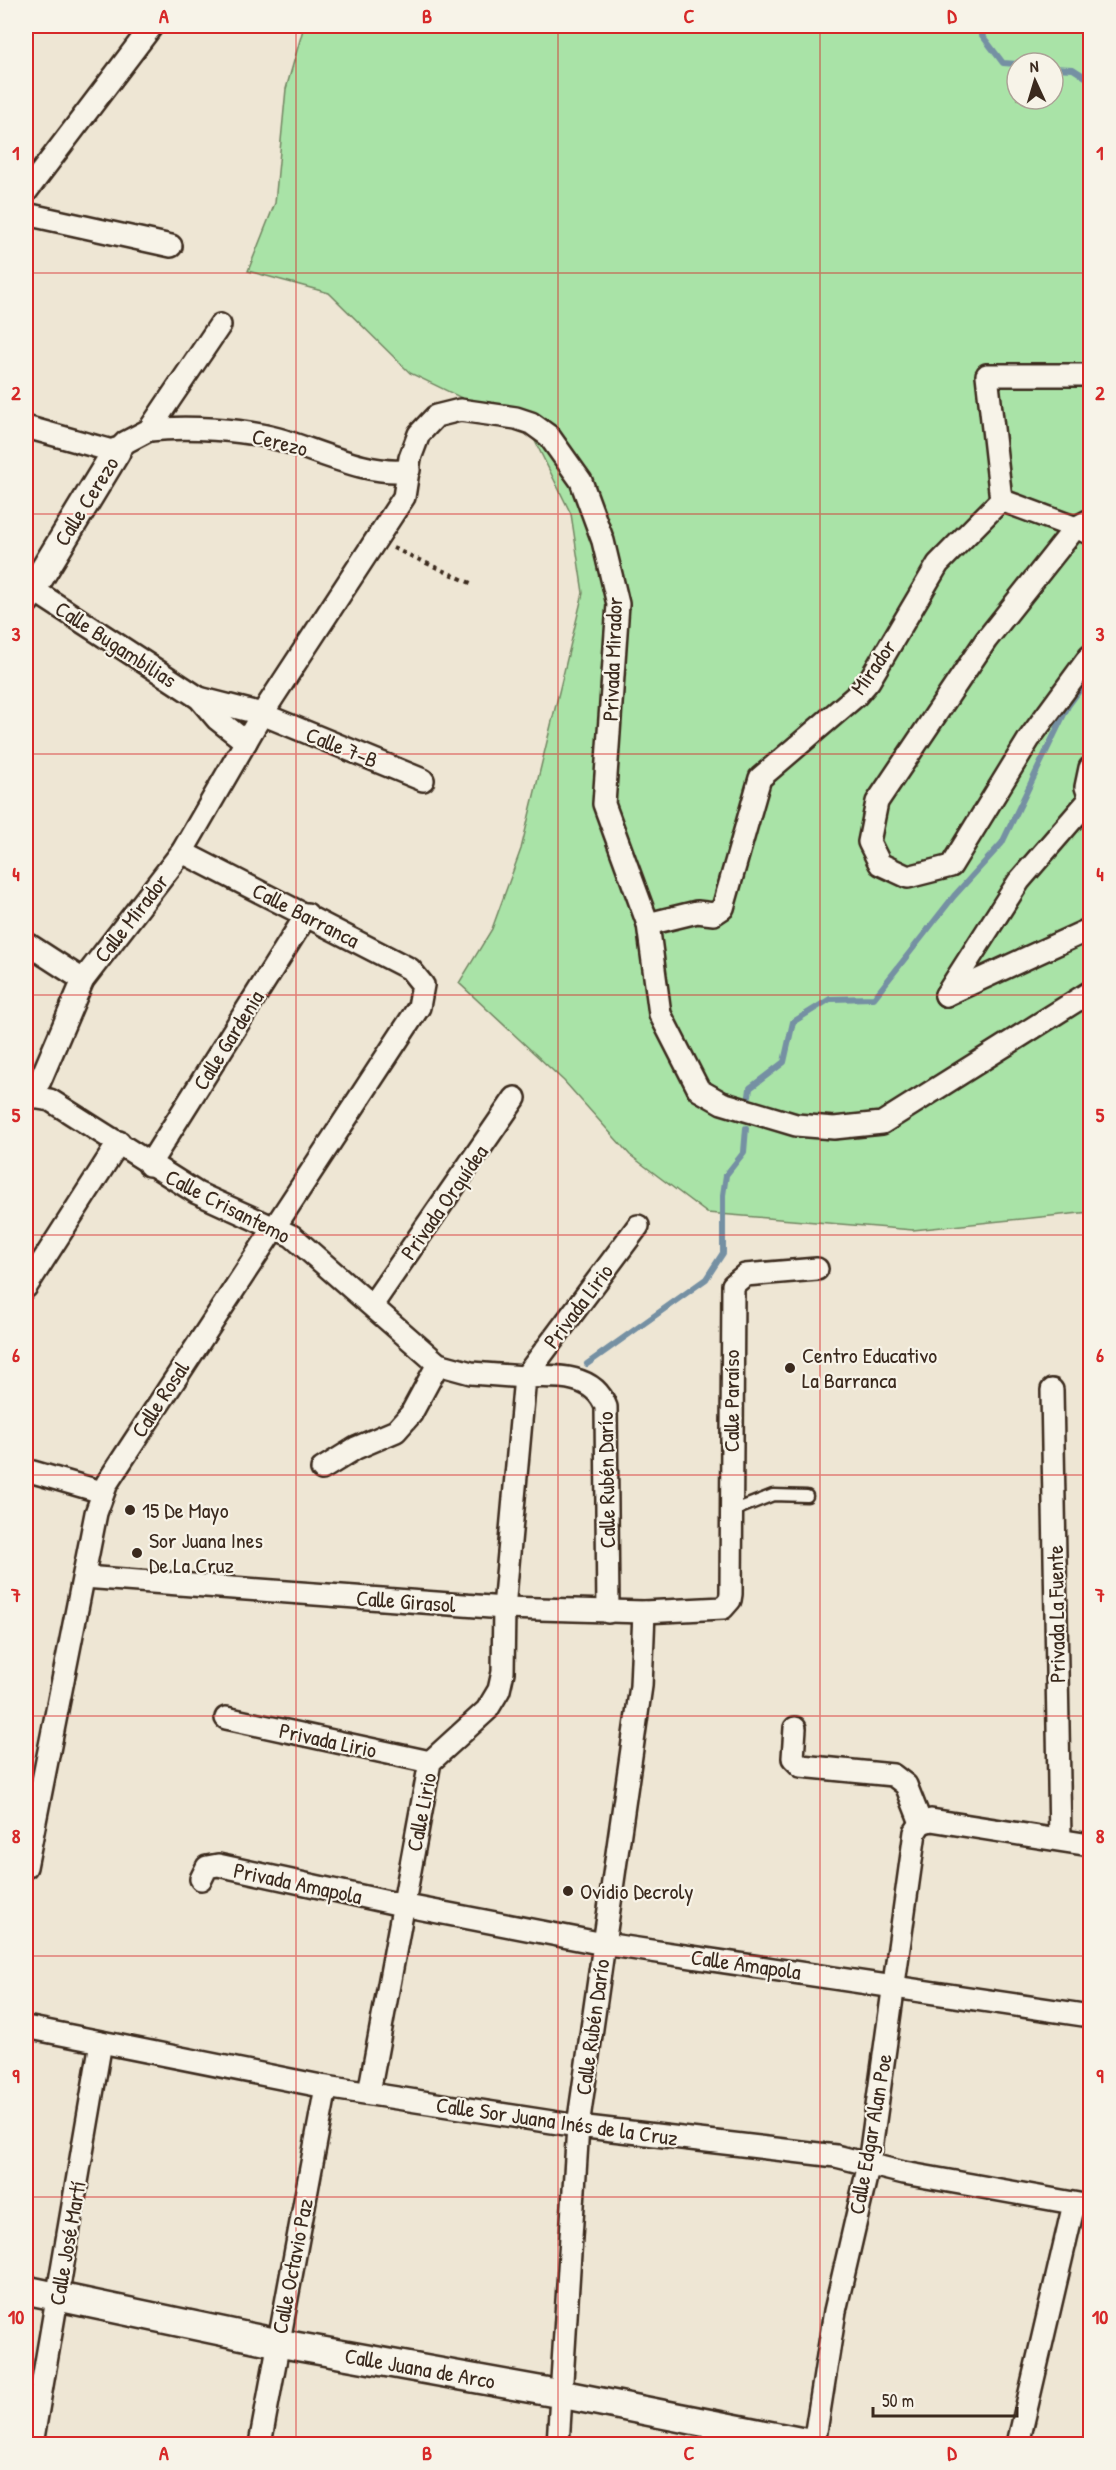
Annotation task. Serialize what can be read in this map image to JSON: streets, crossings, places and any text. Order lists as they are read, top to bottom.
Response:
{
  "streets": {
    "street": [
      "Cerezo",
      "Calle Cerezo",
      "Calle Bugambilias",
      "Privada Mirador",
      "Mirador",
      "Calle 7-B",
      "Calle Barranca",
      "Calle Mirador",
      "Calle Gardenia",
      "Privada Orquídea",
      "Calle Crisantemo",
      "Privada Lirio",
      "Calle Rosal",
      "Calle Paraíso",
      "Calle Rubén Darío",
      "Calle Girasol",
      "Privada La Fuente",
      "Calle Lirio",
      "Privada Amapola",
      "Calle Amapola",
      "Calle Sor Juana Inés de la Cruz",
      "Calle Edgar Alan Poe",
      "Calle José Martí",
      "Calle Octavio Paz",
      "Calle Juana de Arco"
    ]
  },
  "crossings": [
    ["Cerezo", "Calle Cerezo"],
    ["Cerezo", "Privada Mirador"],
    ["Calle Cerezo", "Calle Bugambilias"],
    ["Calle Bugambilias", "Privada Mirador"],
    ["Calle Bugambilias", "Calle 7-B"],
    ["Calle Bugambilias", "Calle Mirador"],
    ["Privada Mirador", "Mirador"],
    ["Privada Mirador", "Calle 7-B"],
    ["Privada Mirador", "Calle Mirador"],
    ["Calle Barranca", "Calle Mirador"],
    ["Calle Barranca", "Calle Gardenia"],
    ["Calle Barranca", "Calle Rosal"],
    ["Calle Mirador", "Calle Crisantemo"],
    ["Calle Gardenia", "Calle Crisantemo"],
    ["Privada Orquídea", "Calle Crisantemo"],
    ["Calle Crisantemo", "Privada Lirio"],
    ["Calle Crisantemo", "Calle Rosal"],
    ["Calle Crisantemo", "Calle Rubén Darío"],
    ["Calle Crisantemo", "Calle Lirio"],
    ["Privada Lirio", "Calle Rubén Darío"],
    ["Privada Lirio", "Calle Lirio"],
    ["Calle Rosal", "Calle Girasol"],
    ["Calle Paraíso", "Calle Girasol"],
    ["Calle Rubén Darío", "Calle Girasol"],
    ["Calle Rubén Darío", "Calle Lirio"],
    ["Calle Rubén Darío", "Calle Amapola"],
    ["Calle Rubén Darío", "Calle Sor Juana Inés de la Cruz"],
    ["Calle Rubén Darío", "Calle Juana de Arco"],
    ["Calle Girasol", "Calle Lirio"],
    ["Calle Lirio", "Privada Amapola"],
    ["Calle Lirio", "Calle Amapola"],
    ["Calle Lirio", "Calle Sor Juana Inés de la Cruz"],
    ["Privada Amapola", "Calle Amapola"],
    ["Calle Amapola", "Calle Edgar Alan Poe"],
    ["Calle Sor Juana Inés de la Cruz", "Calle Edgar Alan Poe"],
    ["Calle Sor Juana Inés de la Cruz", "Calle José Martí"],
    ["Calle Sor Juana Inés de la Cruz", "Calle Octavio Paz"],
    ["Calle Edgar Alan Poe", "Calle Juana de Arco"],
    ["Calle José Martí", "Calle Juana de Arco"],
    ["Calle Octavio Paz", "Calle Juana de Arco"]
  ],
  "places": [
    "Centro Educativo La Barranca",
    "15 De Mayo",
    "Sor Juana Ines De La Cruz",
    "Ovidio Decroly"
  ],
  "scale_bar": "50 m",
  "north": "top",
  "grid": {
    "columns": [
      "A",
      "B",
      "C",
      "D"
    ],
    "rows": [
      "1",
      "2",
      "3",
      "4",
      "5",
      "6",
      "7",
      "8",
      "9",
      "10"
    ]
  }
}
